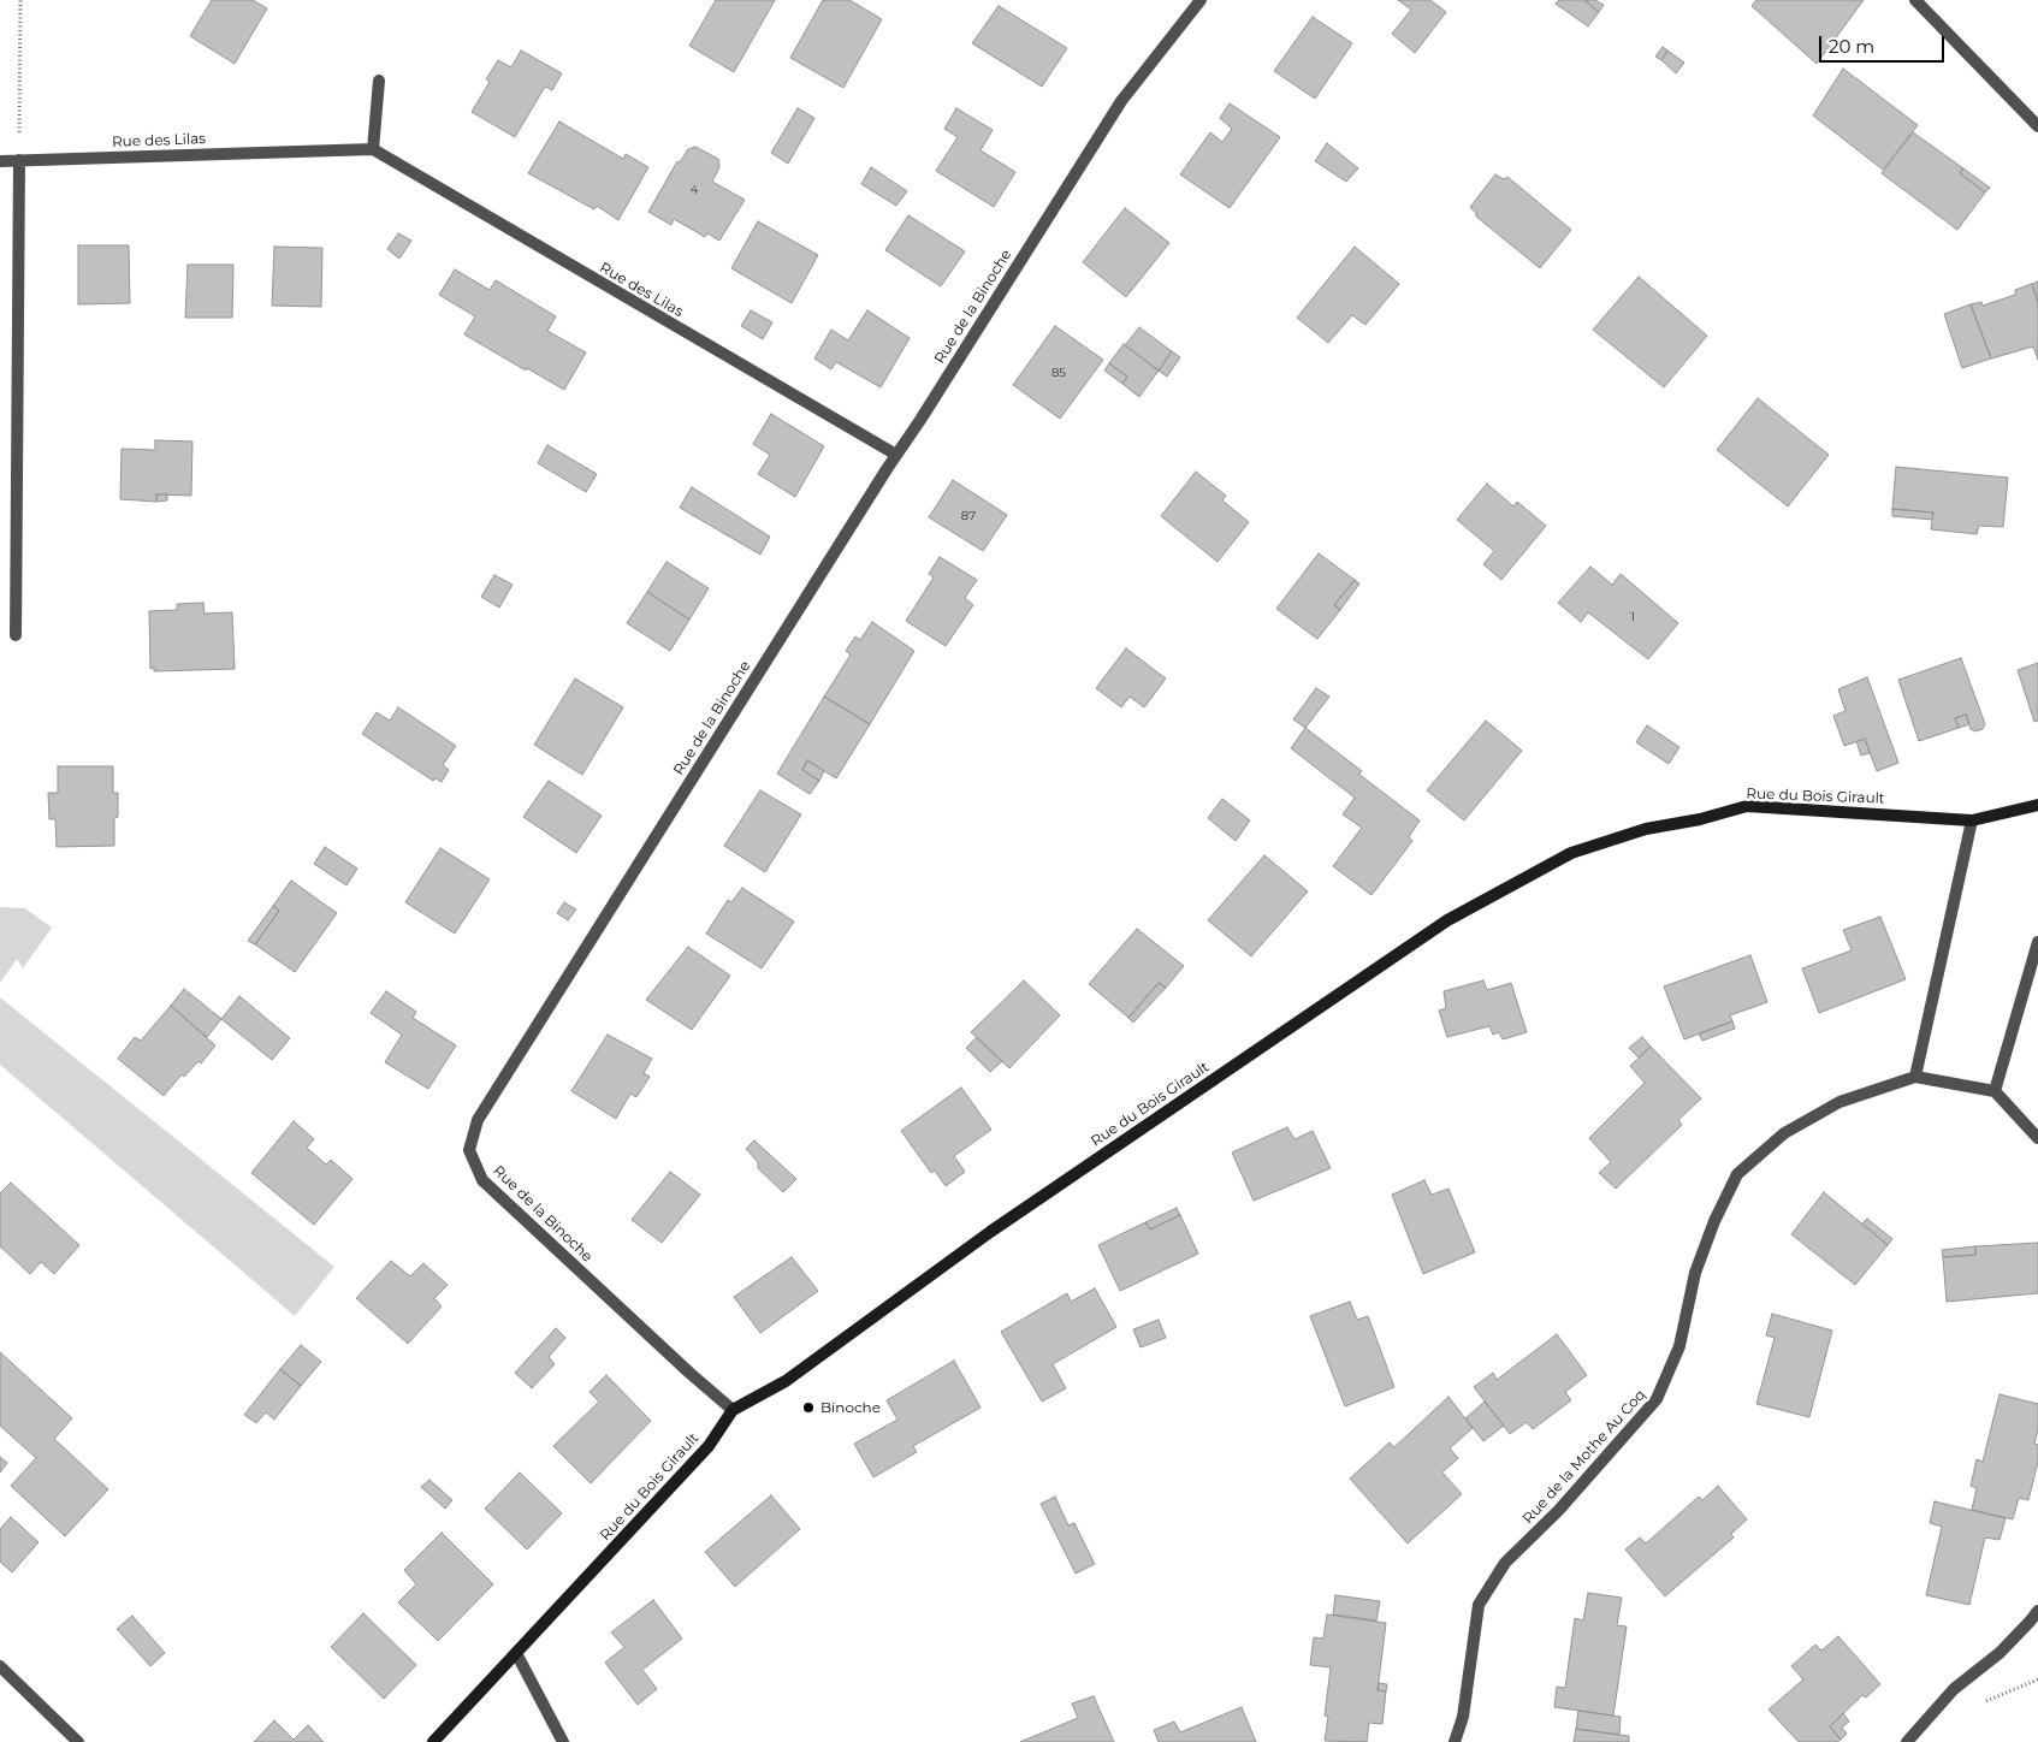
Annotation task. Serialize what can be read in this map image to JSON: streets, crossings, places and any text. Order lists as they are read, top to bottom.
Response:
{
  "streets": {
    "street": [
      "Rue des Lilas",
      "Rue de la Binoche",
      "Rue du Bois Girault",
      "Rue de la Mothe Au Coq"
    ]
  },
  "crossings": [
    ["Rue des Lilas", "Rue de la Binoche"],
    ["Rue de la Binoche", "Rue du Bois Girault"]
  ],
  "places": ["Binoche"],
  "house_numbers": [
    "4",
    "85",
    "87",
    "1"
  ],
  "scale_bar": "20 m"
}
